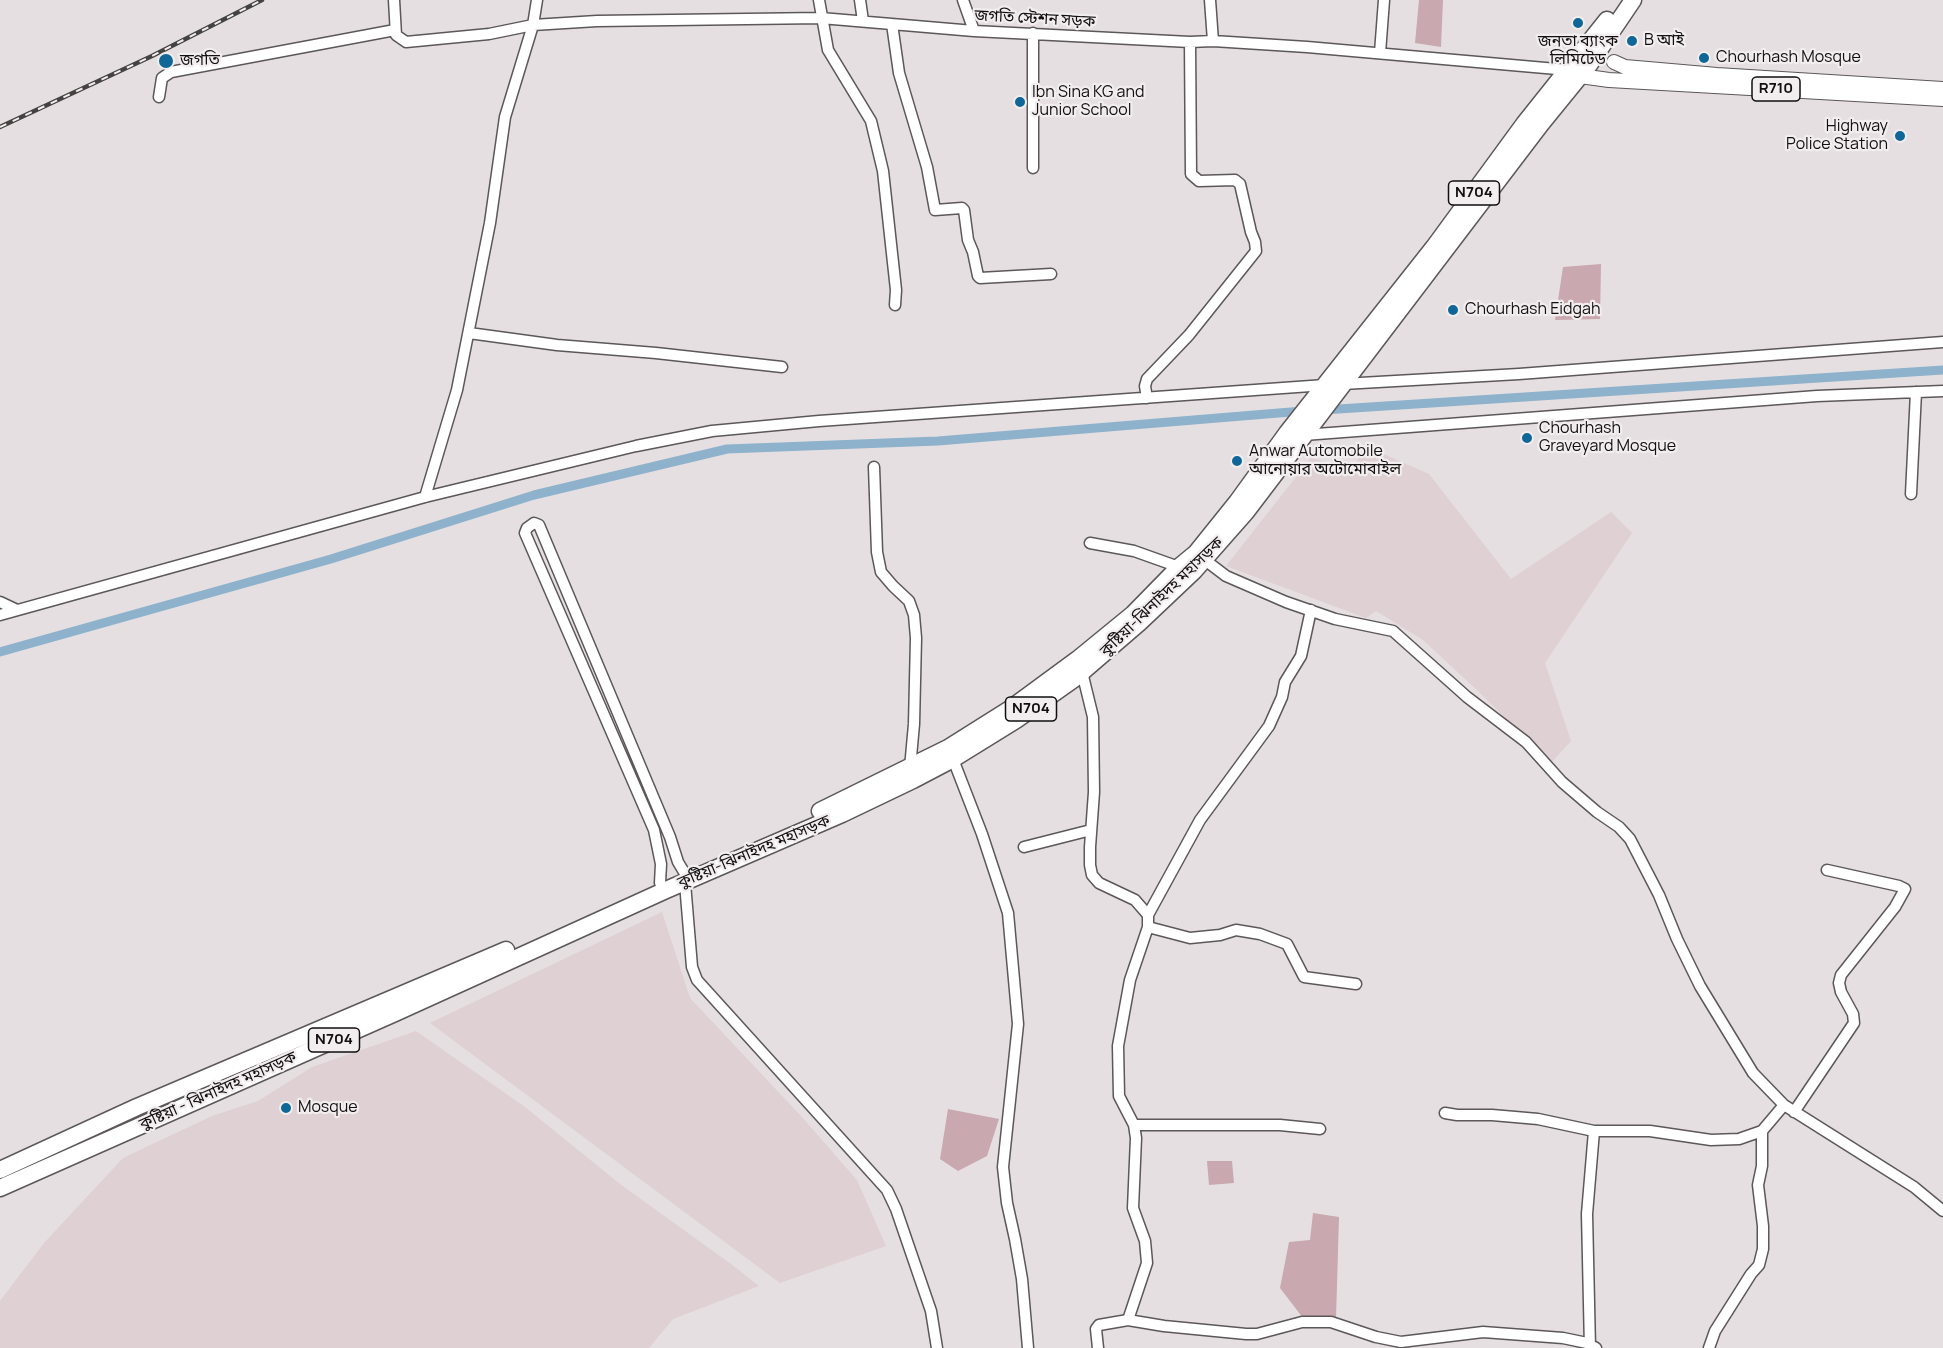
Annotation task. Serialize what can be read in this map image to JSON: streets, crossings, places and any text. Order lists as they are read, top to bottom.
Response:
{
  "streets": {
    "highway": ["N704", "কুষ্টিয়া-ঝিনাইদহ মহাসড়ক", "কুষ্টিয়া - ঝিনাইদহ মহাসড়ক"],
    "main road": ["R710"],
    "street": ["জগতি স্টেশন সড়ক"]
  },
  "crossings": [
    ["জগতি স্টেশন সড়ক", "R710"],
    ["জগতি স্টেশন সড়ক", "কুষ্টিয়া-ঝিনাইদহ মহাসড়ক"],
    ["R710", "কুষ্টিয়া-ঝিনাইদহ মহাসড়ক"],
    ["কুষ্টিয়া-ঝিনাইদহ মহাসড়ক", "কুষ্টিয়া - ঝিনাইদহ মহাসড়ক"]
  ],
  "places": [
    "জনতা ব্যাংক লিমিটেড",
    "B আই",
    "Chourhash Mosque",
    "জগতি",
    "Ibn Sina KG and Junior School",
    "Highway Police Station",
    "Chourhash Eidgah",
    "Chourhash Graveyard Mosque",
    "Anwar Automobile আনোয়ার অটোমোবাইল",
    "Mosque"
  ]
}
